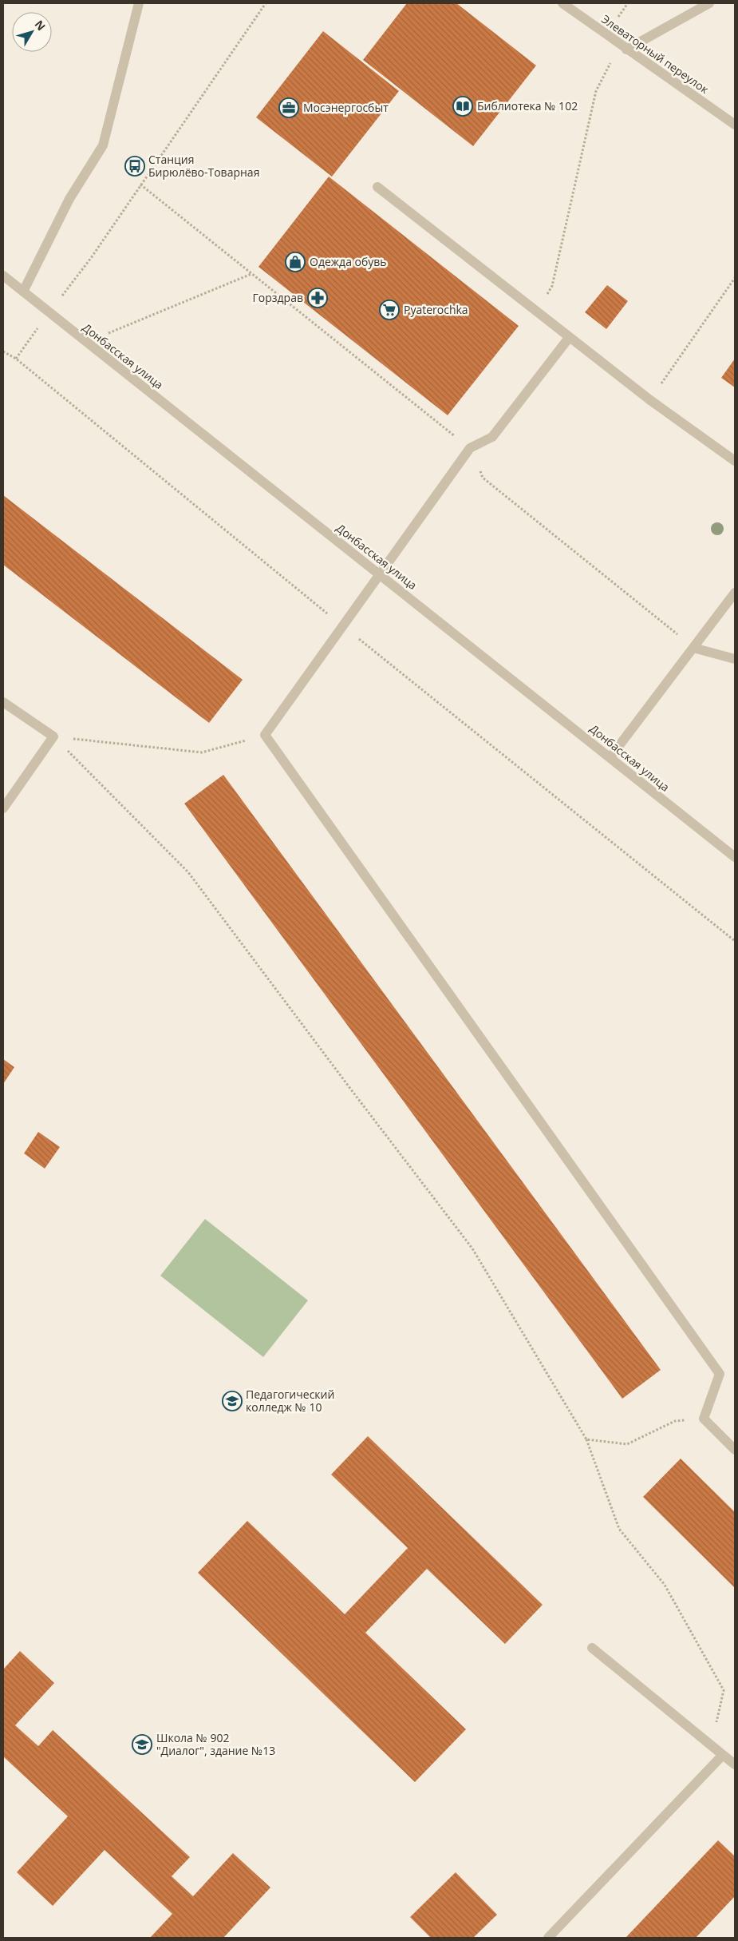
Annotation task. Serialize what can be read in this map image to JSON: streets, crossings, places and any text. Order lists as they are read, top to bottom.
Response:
{
  "streets": {
    "street": ["Элеваторный переулок", "Донбасская улица"]
  },
  "places": {
    "library": ["Библиотека № 102"],
    "office": ["Мосэнергосбыт"],
    "bus stop": ["Станция Бирюлёво-Товарная"],
    "shop": ["Одежда обувь"],
    "pharmacy": ["Горздрав"],
    "supermarket": ["Pyaterochka"],
    "school or university": ["Педагогический колледж № 10", "Школа № 902 \"Диалог\", здание №13"]
  },
  "north": "top right"
}
